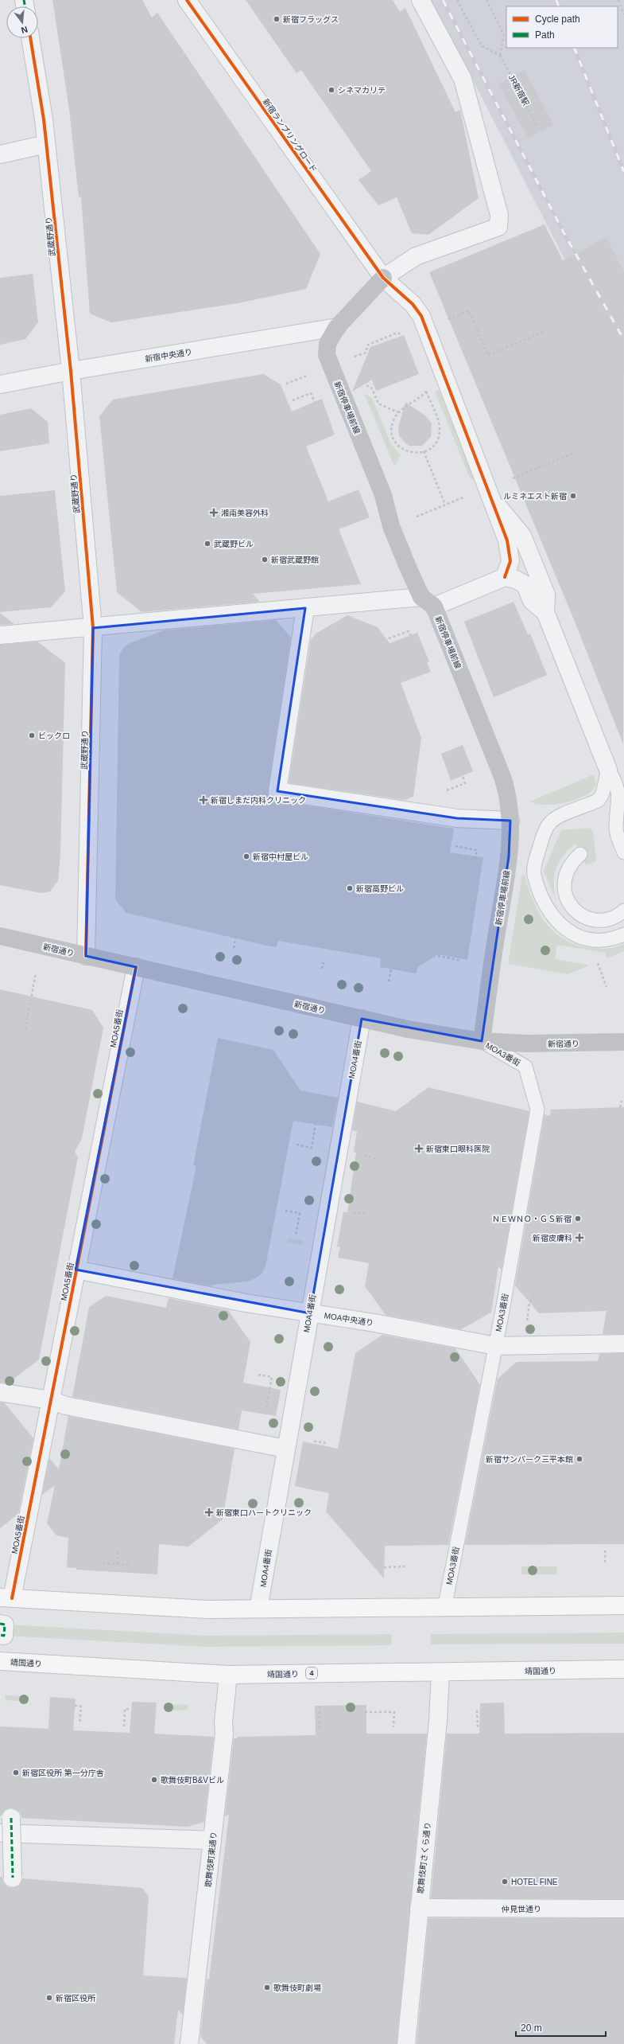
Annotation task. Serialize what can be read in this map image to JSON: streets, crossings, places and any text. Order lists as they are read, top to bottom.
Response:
{
  "streets": {
    "main road": [
      "新宿停車場前線",
      "新宿通り",
      "靖国通り",
      "4"
    ],
    "street": [
      "新宿ランブリングロード",
      "武蔵野通り",
      "新宿中央通り",
      "MOA5番街",
      "MOA4番街",
      "MOA中央通り",
      "歌舞伎町さくら通り",
      "歌舞伎町東通り",
      "仲見世通り"
    ],
    "lane": ["MOA3番街"],
    "path": ["JR新宿駅"]
  },
  "crossings": [
    ["新宿ランブリングロード", "新宿停車場前線"],
    ["武蔵野通り", "新宿中央通り"],
    ["武蔵野通り", "新宿通り"],
    ["新宿中央通り", "新宿停車場前線"],
    ["新宿停車場前線", "新宿通り"],
    ["新宿停車場前線", "MOA3番街"],
    ["新宿通り", "MOA5番街"],
    ["新宿通り", "MOA3番街"],
    ["新宿通り", "MOA4番街"],
    ["MOA5番街", "MOA中央通り"],
    ["MOA3番街", "MOA中央通り"],
    ["MOA4番街", "MOA中央通り"],
    ["靖国通り", "歌舞伎町さくら通り"],
    ["靖国通り", "歌舞伎町東通り"],
    ["歌舞伎町さくら通り", "仲見世通り"]
  ],
  "places": {
    "other": [
      "新宿フラッグス",
      "シネマカリテ",
      "ルミネエスト新宿",
      "武蔵野ビル",
      "新宿武蔵野館",
      "ビックロ",
      "新宿中村屋ビル",
      "新宿高野ビル",
      "ＮＥＷＮＯ・ＧＳ新宿",
      "新宿サンパーク三平本館",
      "新宿区役所 第一分庁舎",
      "歌舞伎町B&Vビル",
      "HOTEL FINE",
      "歌舞伎町劇場",
      "新宿区役所"
    ],
    "health": [
      "湘南美容外科",
      "新宿しまだ内科クリニック",
      "新宿東口眼科医院",
      "新宿皮膚科",
      "新宿東口ハートクリニック"
    ]
  },
  "legend": ["Cycle path", "Path"],
  "scale_bar": "20 m",
  "north": "bottom"
}
